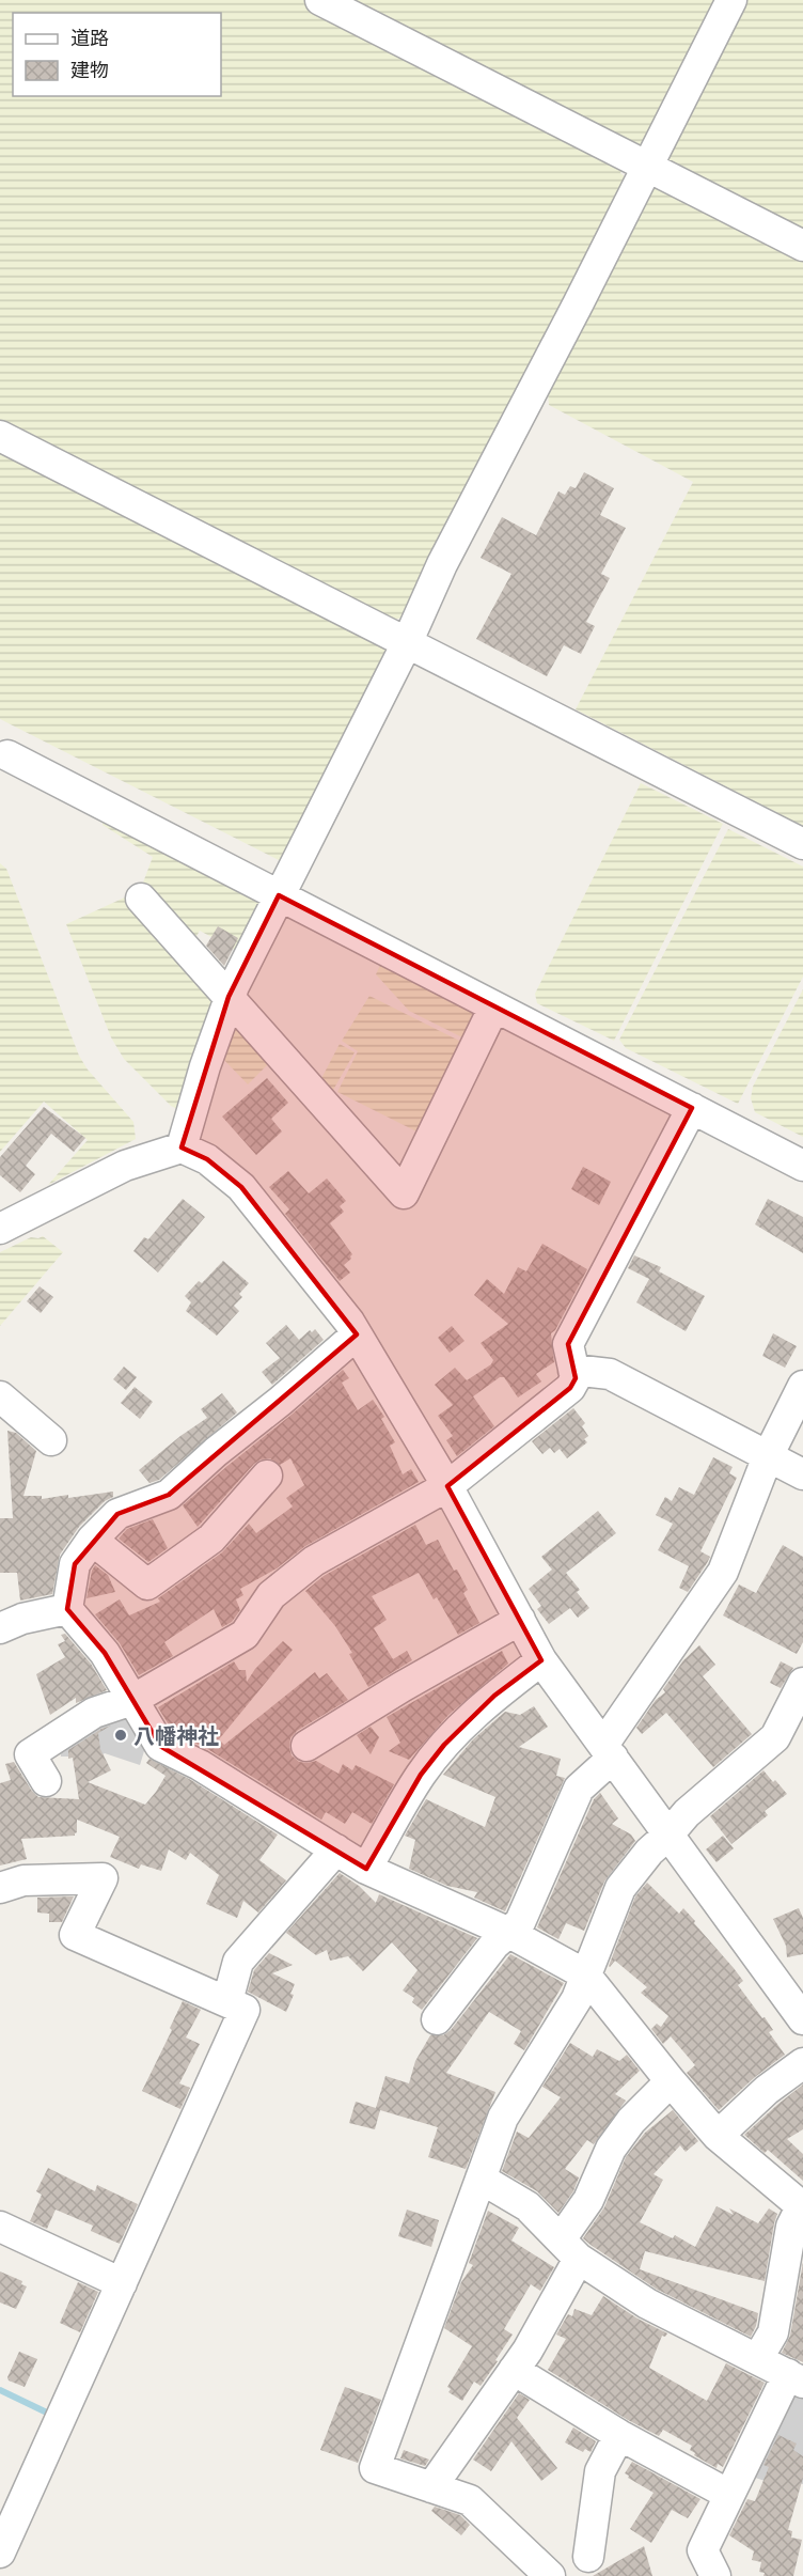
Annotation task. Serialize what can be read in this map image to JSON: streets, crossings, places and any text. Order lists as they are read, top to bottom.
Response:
{
  "places": ["八幡神社"],
  "legend": ["道路", "建物"]
}
